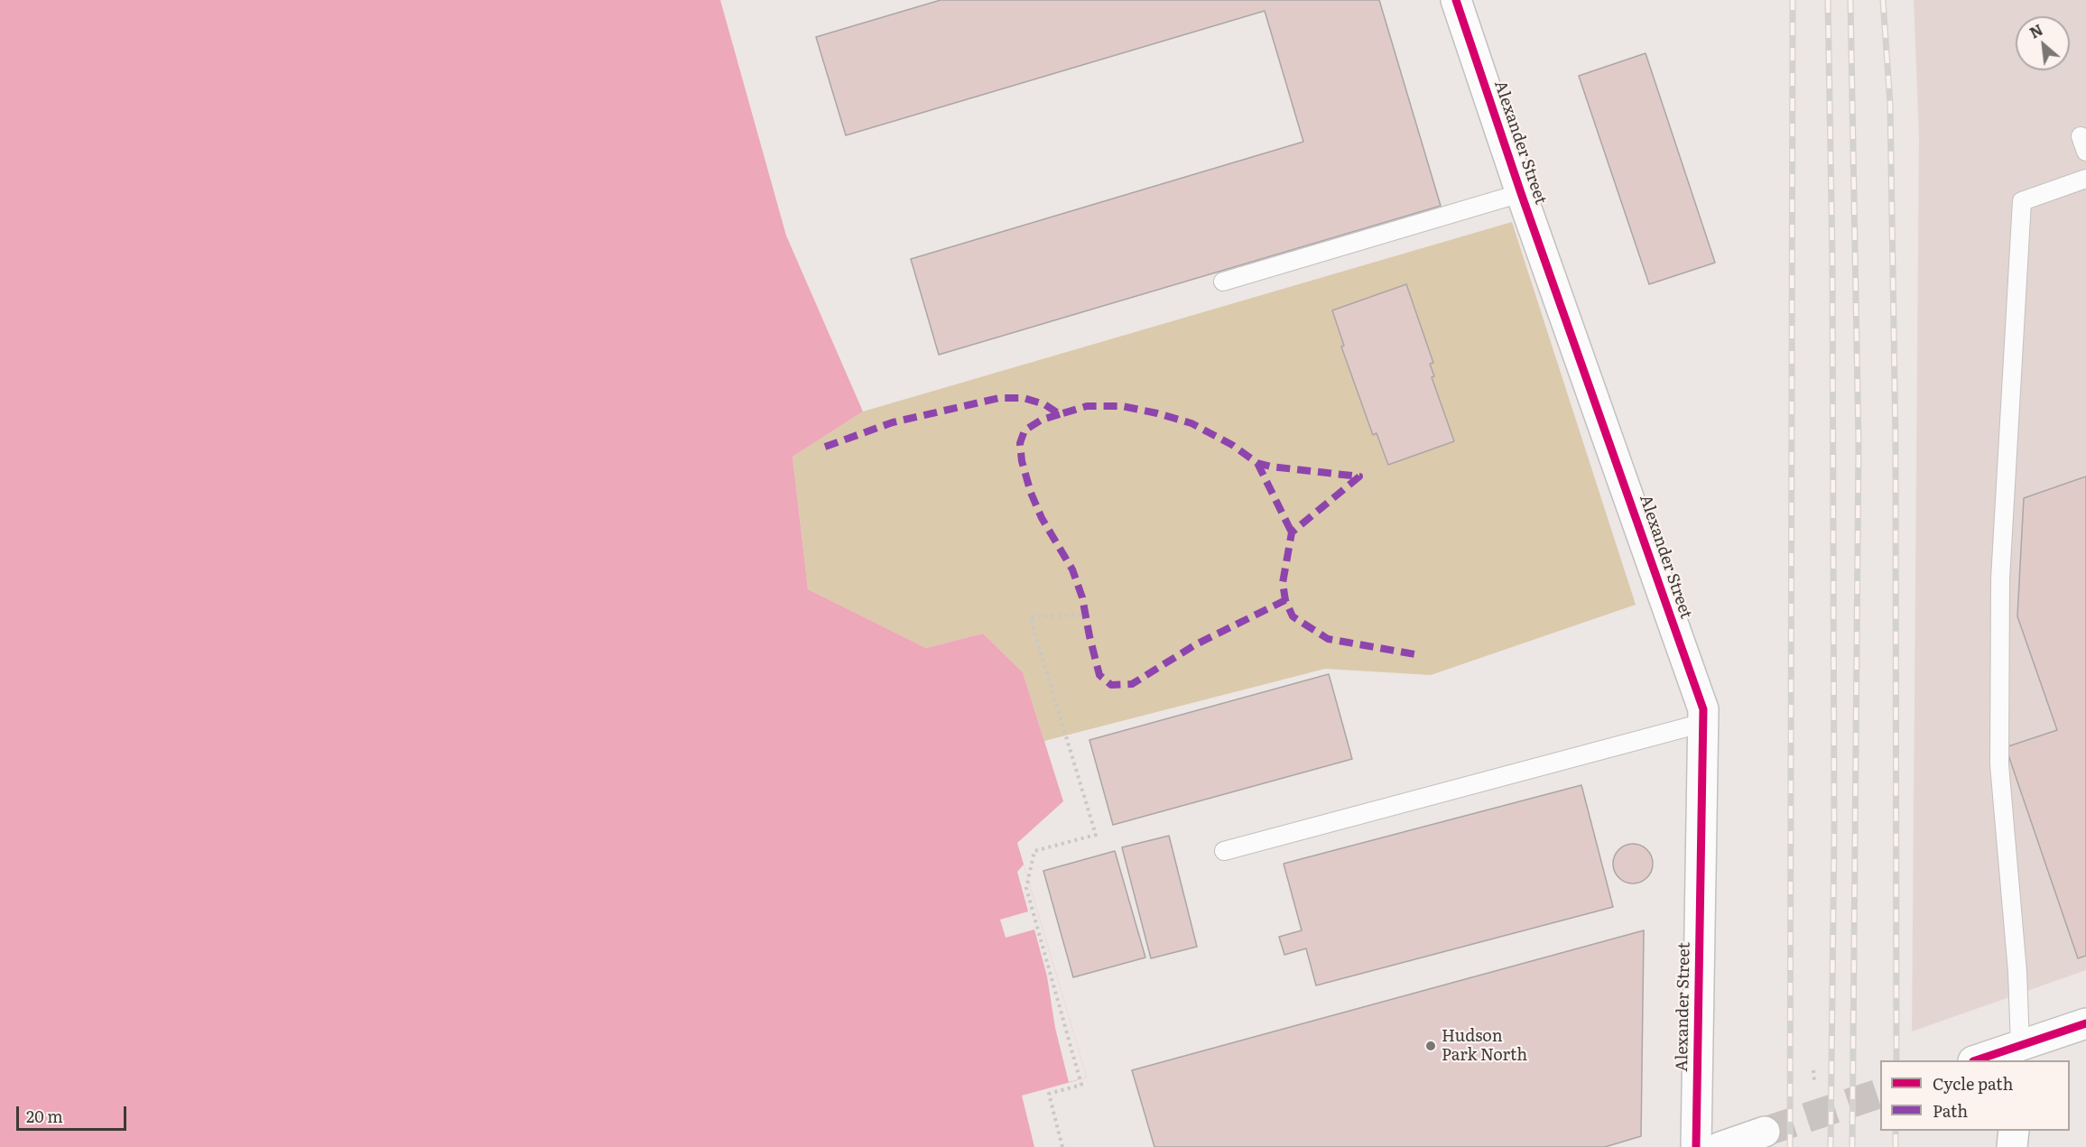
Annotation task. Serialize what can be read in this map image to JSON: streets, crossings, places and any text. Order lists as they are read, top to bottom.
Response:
{
  "streets": {
    "street": ["Alexander Street"]
  },
  "places": ["Hudson Park North"],
  "legend": ["Cycle path", "Path"],
  "scale_bar": "20 m",
  "north": "top left"
}
